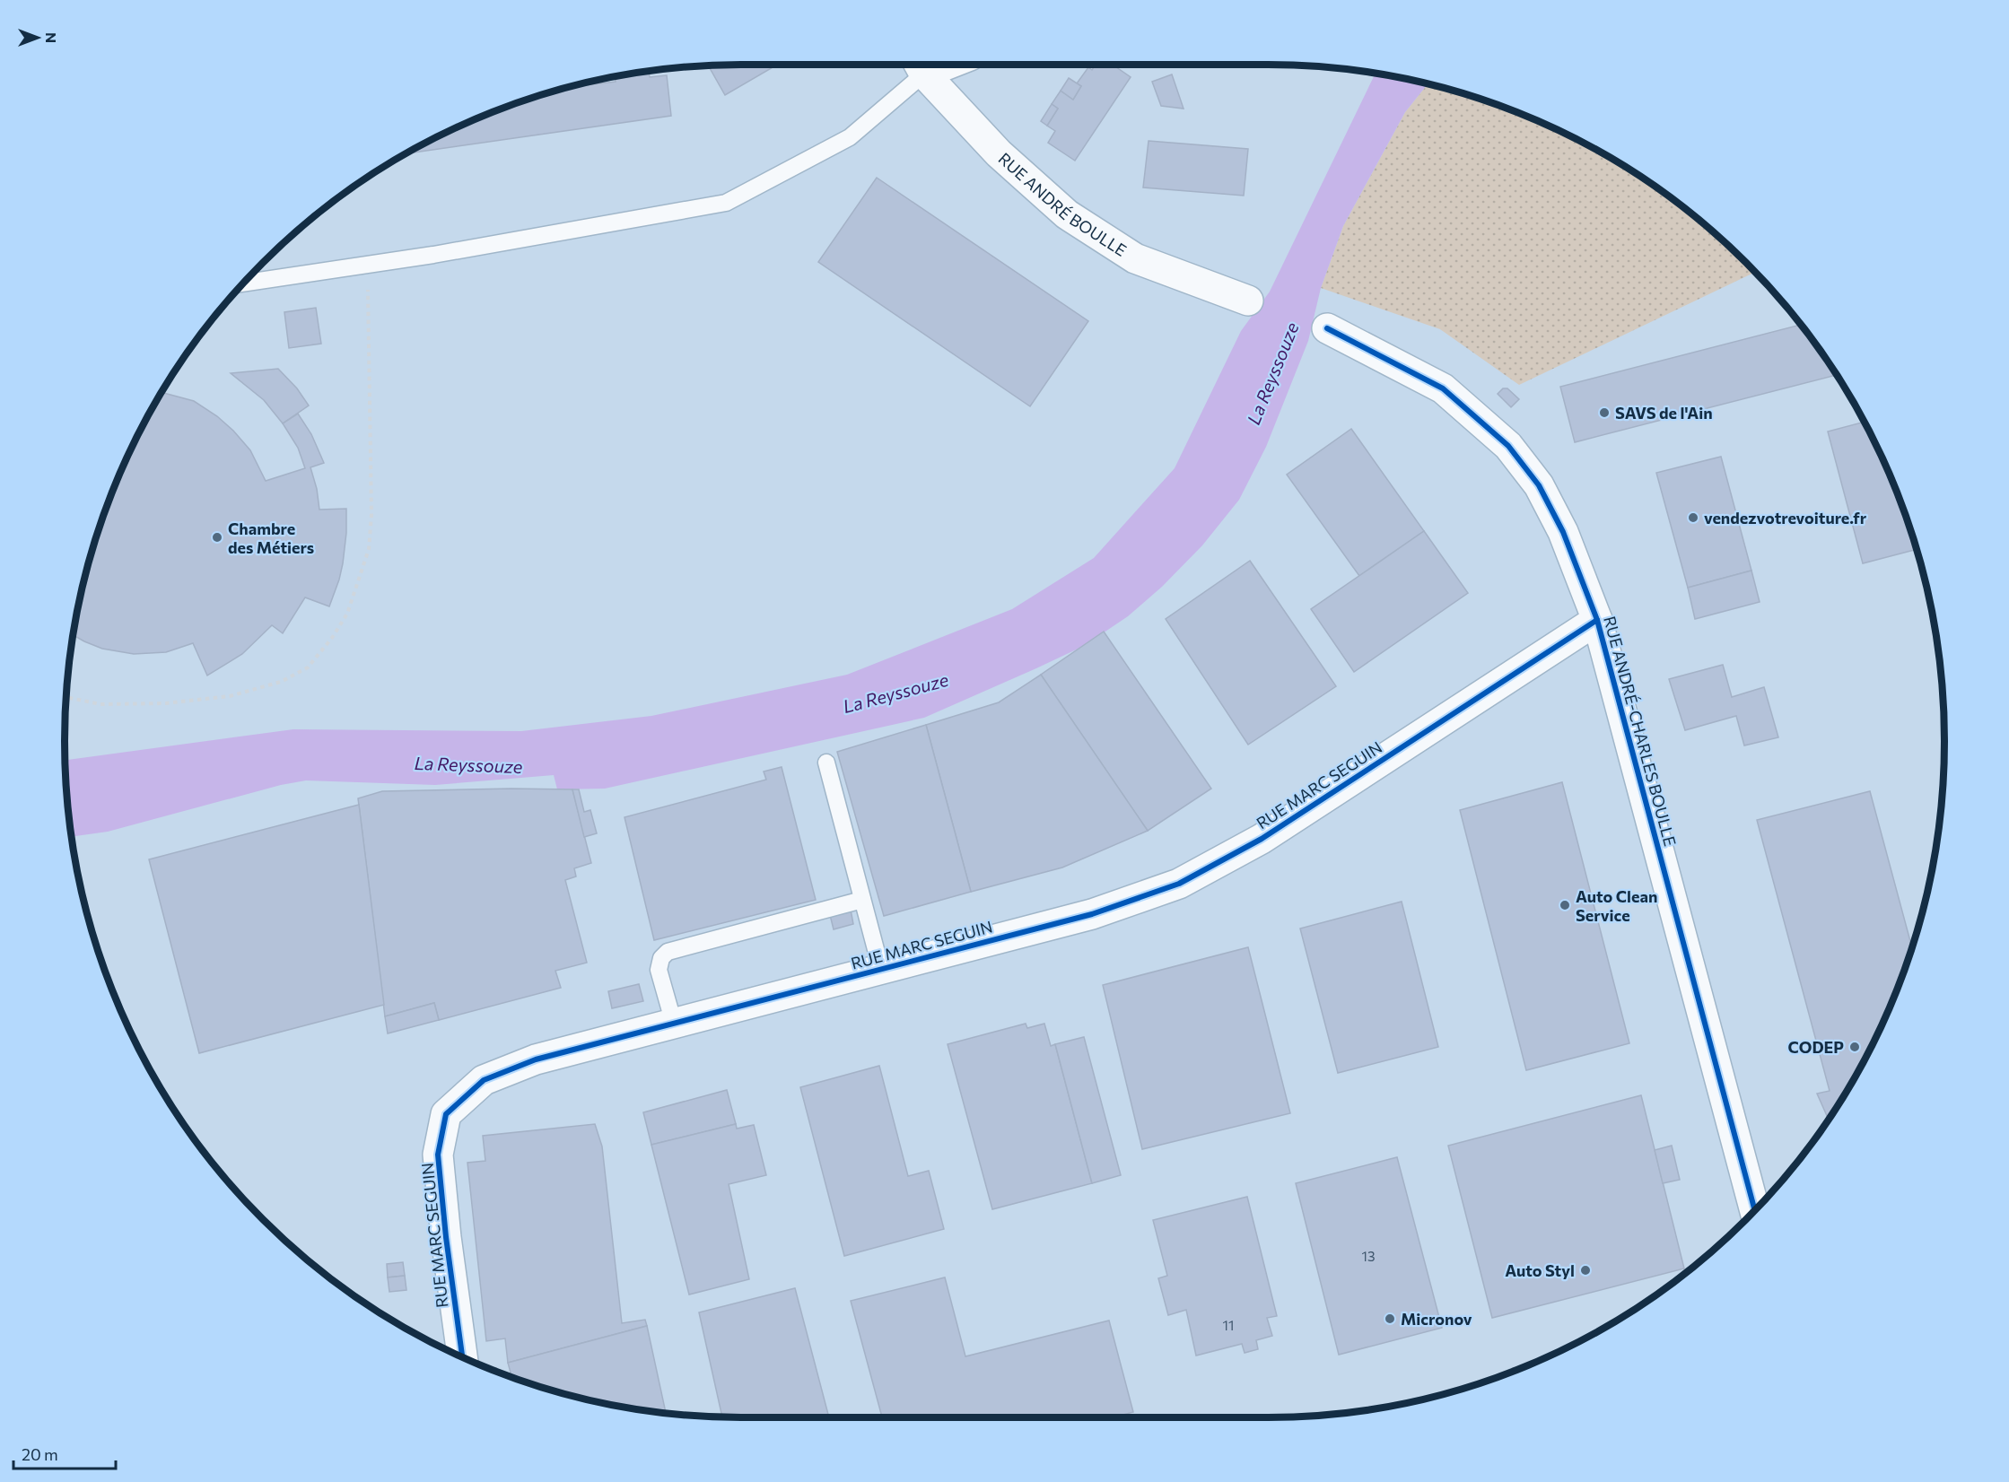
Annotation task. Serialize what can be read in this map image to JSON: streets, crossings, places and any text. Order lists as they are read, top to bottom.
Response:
{
  "streets": {
    "street": ["RUE ANDRÉ BOULLE", "RUE ANDRÉ-CHARLES BOULLE", "RUE MARC SEGUIN"]
  },
  "crossings": [
    ["RUE ANDRÉ-CHARLES BOULLE", "RUE MARC SEGUIN"]
  ],
  "water": ["La Reyssouze"],
  "places": [
    "SAVS de l'Ain",
    "vendezvotrevoiture.fr",
    "Chambre des Métiers",
    "Auto Clean Service",
    "CODEP",
    "Auto Styl",
    "Micronov"
  ],
  "house_numbers": ["13", "11"],
  "scale_bar": "20 m",
  "north": "right"
}
